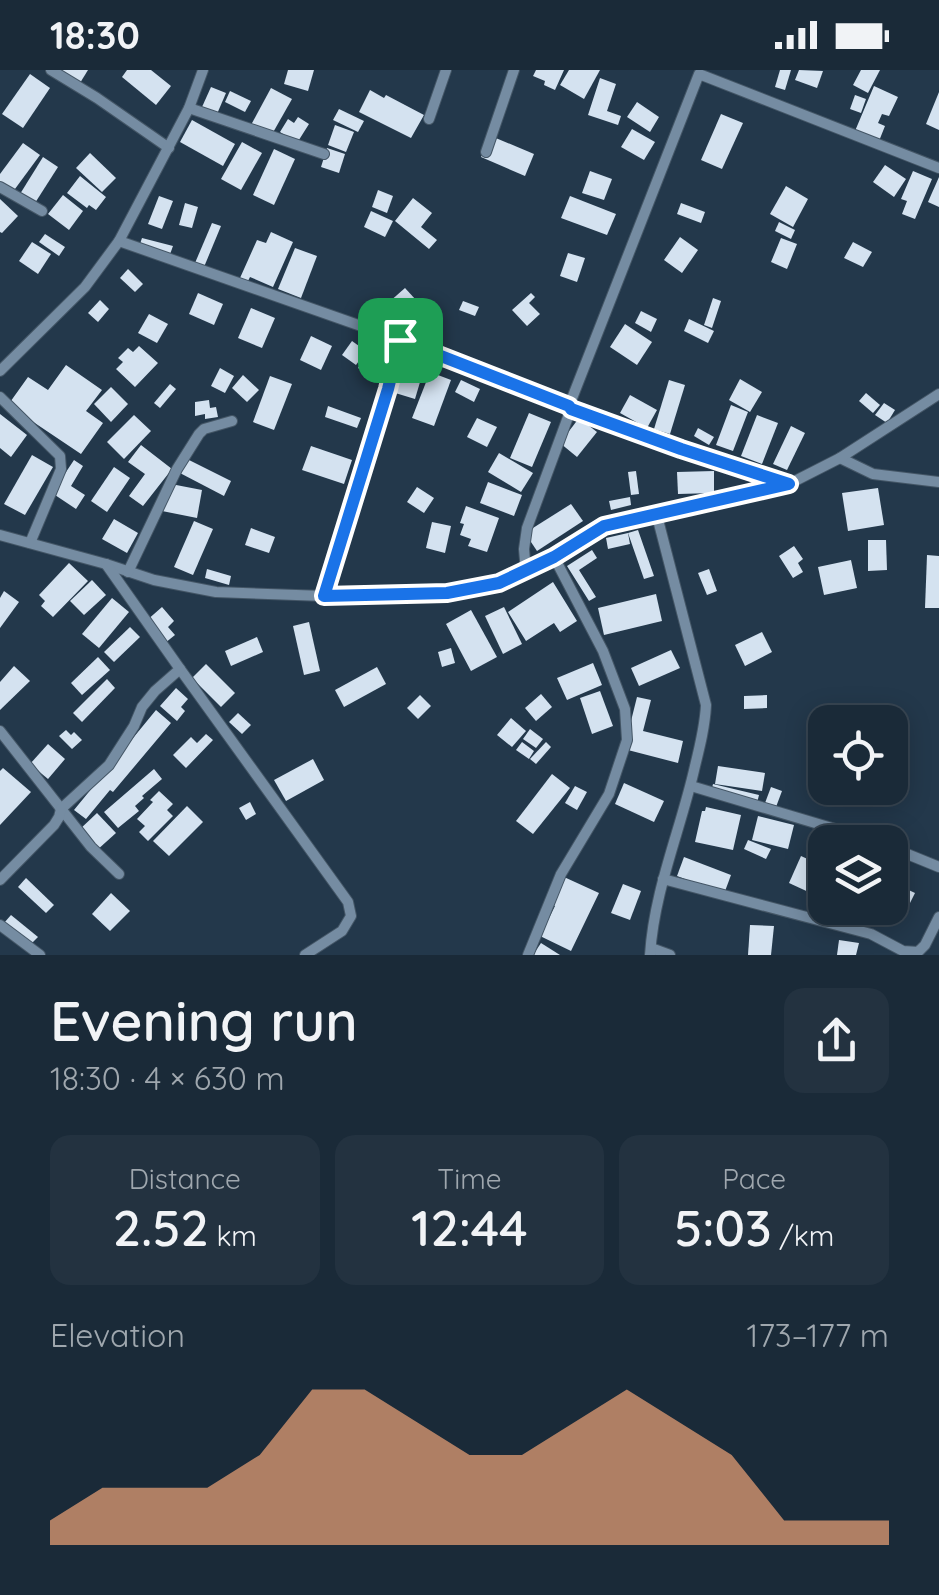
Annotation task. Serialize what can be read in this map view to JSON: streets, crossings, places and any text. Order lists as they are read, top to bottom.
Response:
{
  "page": {
    "status": "18:30",
    "heading": ["Evening run", "18:30 · 4 × 630 m"],
    "stats": [
      ["Distance", "2.52 km"],
      ["Time", "12:44"],
      ["Pace", "5:03 /km"]
    ],
    "chart": ["Elevation", "173–177 m"]
  }
}
